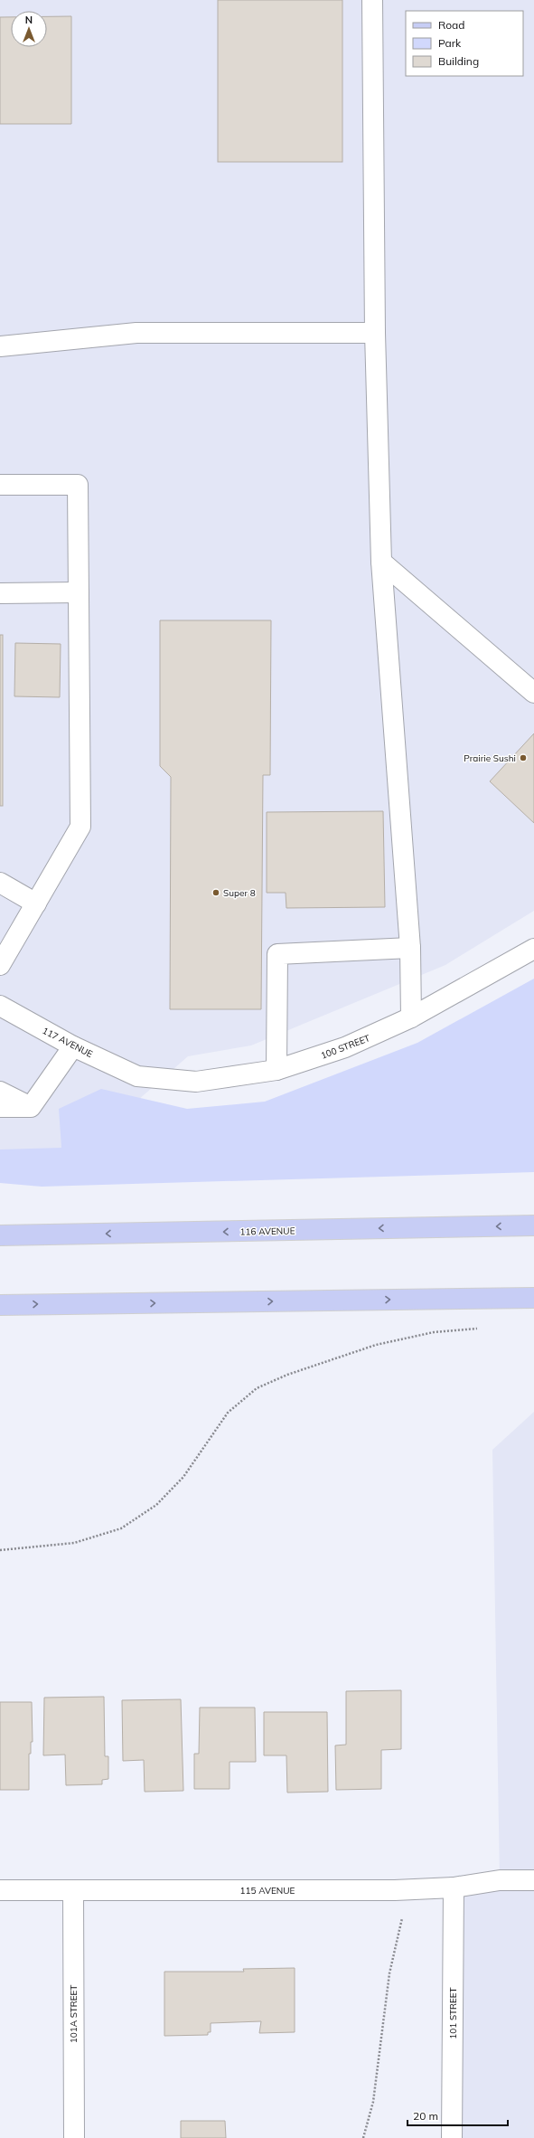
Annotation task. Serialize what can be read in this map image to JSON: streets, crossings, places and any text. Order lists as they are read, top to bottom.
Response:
{
  "streets": {
    "main road": ["116 AVENUE"],
    "street": [
      "117 AVENUE",
      "100 STREET",
      "115 AVENUE",
      "101 STREET",
      "101A STREET"
    ]
  },
  "crossings": [
    ["117 AVENUE", "100 STREET"],
    ["115 AVENUE", "101 STREET"],
    ["115 AVENUE", "101A STREET"]
  ],
  "places": ["Prairie Sushi", "Super 8"],
  "legend": ["Road", "Park", "Building"],
  "scale_bar": "20 m",
  "north": "top"
}
